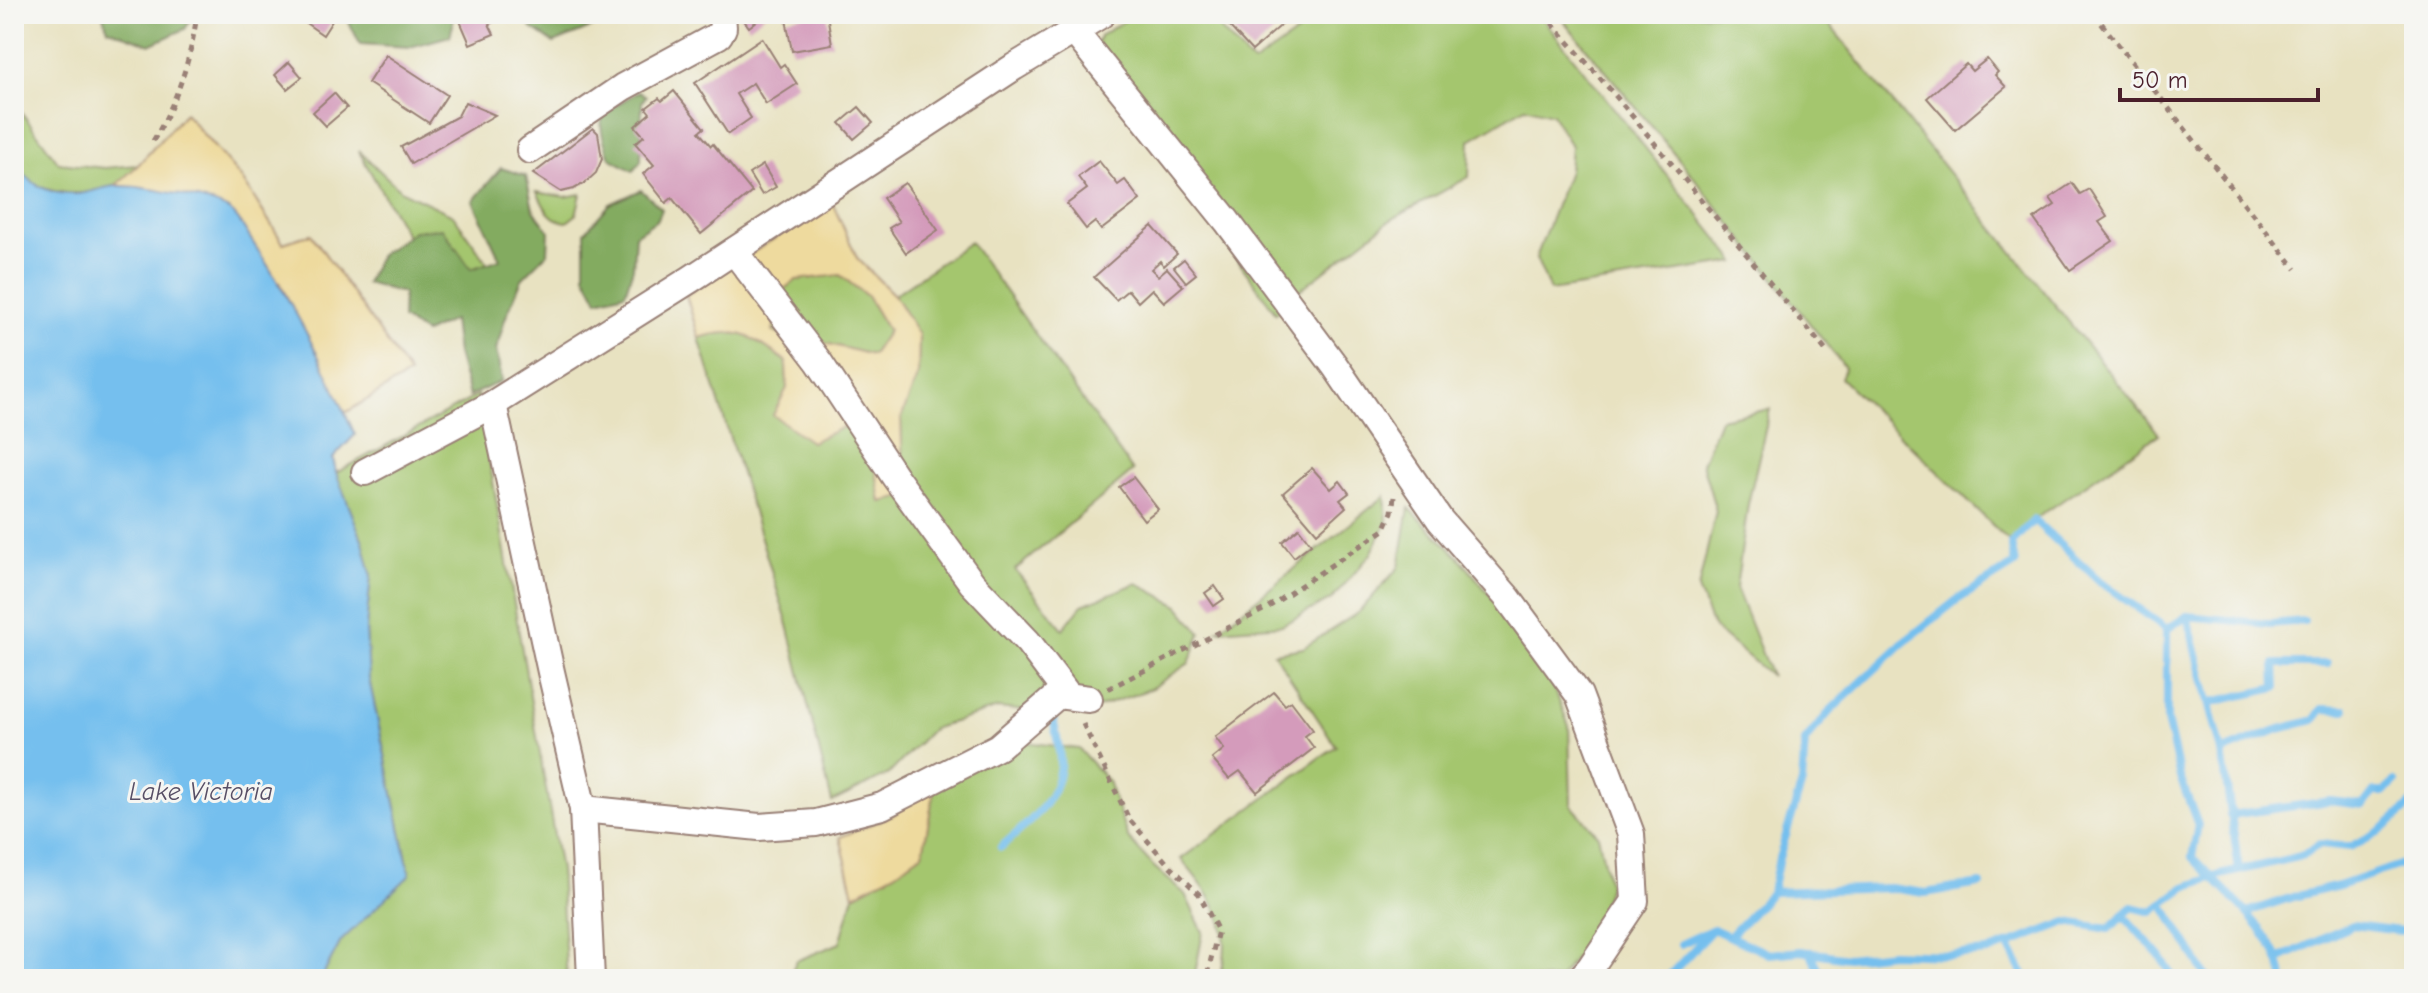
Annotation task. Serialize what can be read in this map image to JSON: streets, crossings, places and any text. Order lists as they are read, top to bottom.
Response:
{
  "water": ["Lake Victoria"],
  "scale_bar": "50 m"
}
